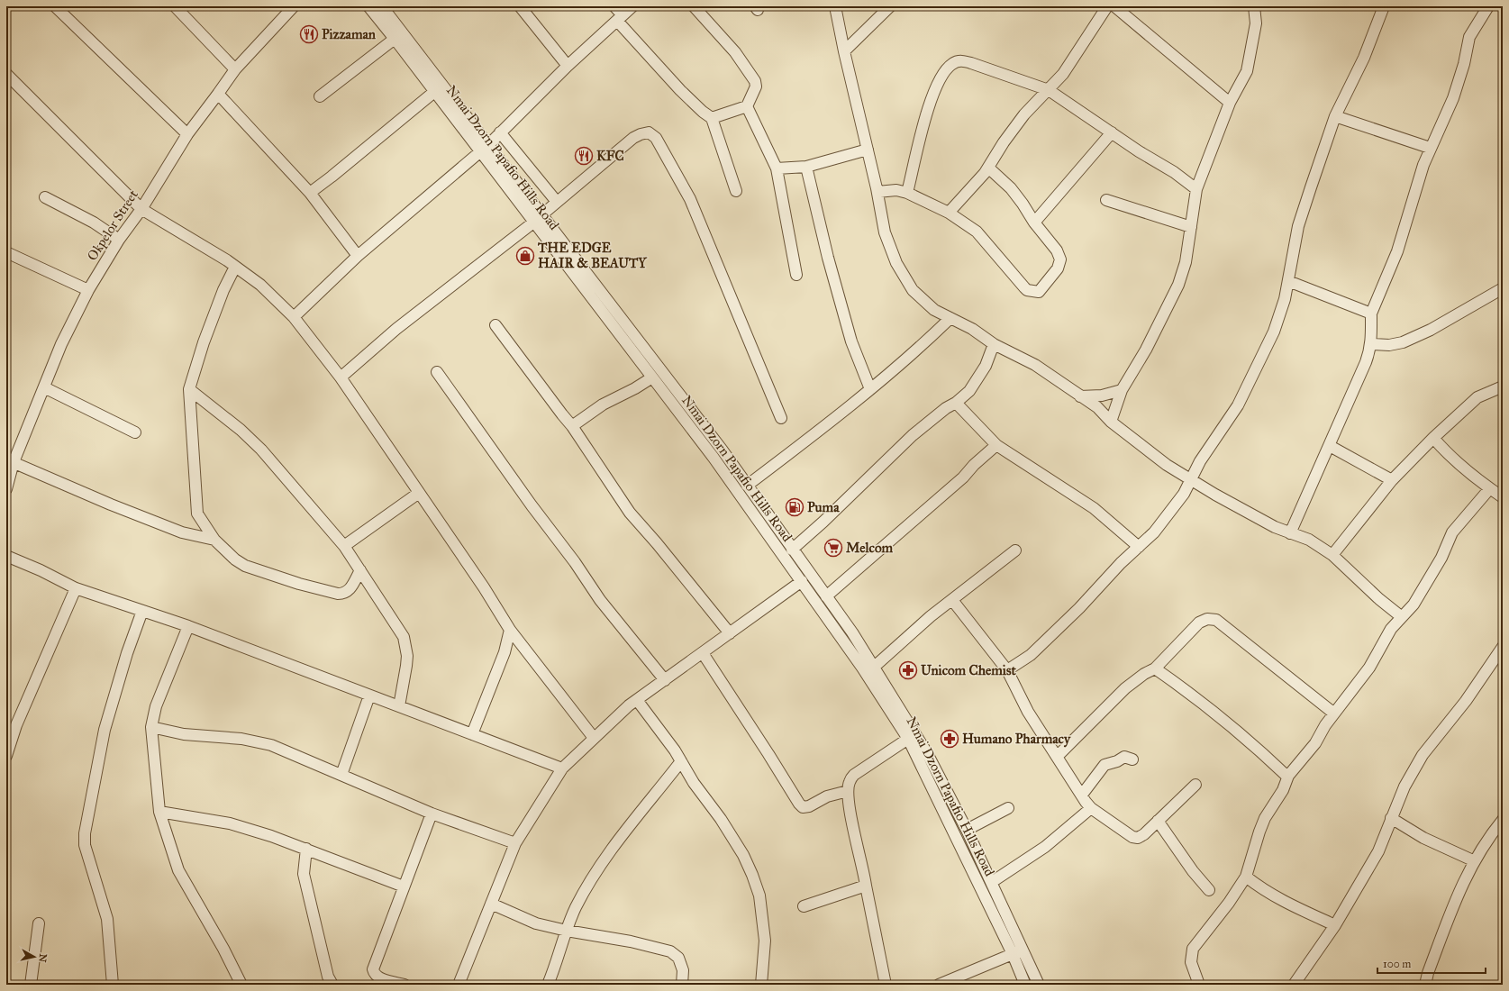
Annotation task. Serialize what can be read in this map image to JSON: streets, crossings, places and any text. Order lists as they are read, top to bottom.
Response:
{
  "streets": {
    "street": ["Nmai Dzorn Papafio Hills Road", "Okpelor Street"]
  },
  "places": {
    "restaurant": ["Pizzaman", "KFC"],
    "shop": ["THE EDGE HAIR & BEAUTY"],
    "fuel station": ["Puma"],
    "supermarket": ["Melcom"],
    "pharmacy": ["Unicom Chemist", "Humano Pharmacy"]
  },
  "scale_bar": "100 m",
  "north": "right"
}
